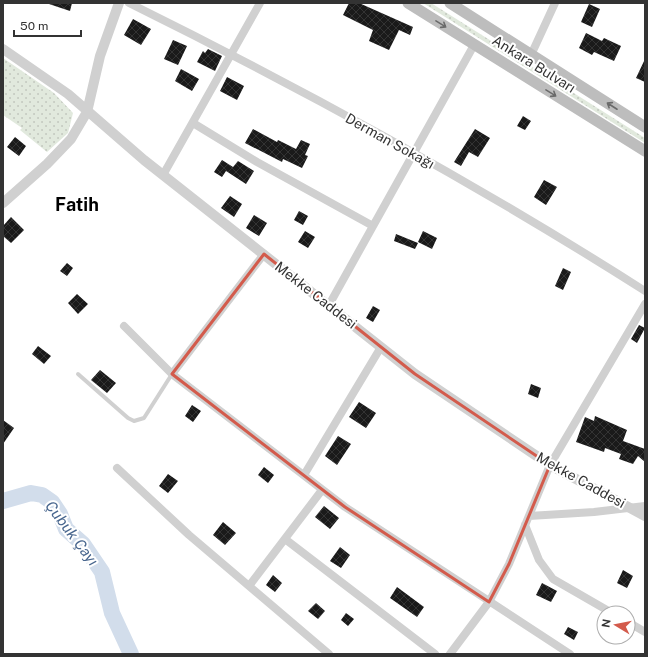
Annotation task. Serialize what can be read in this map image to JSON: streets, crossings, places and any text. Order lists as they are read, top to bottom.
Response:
{
  "streets": {
    "main road": ["Ankara Bulvarı"],
    "street": ["Derman Sokağı", "Mekke Caddesi"]
  },
  "districts": ["Fatih"],
  "water": ["Çubuk Çayı"],
  "scale_bar": "50 m",
  "north": "left"
}
